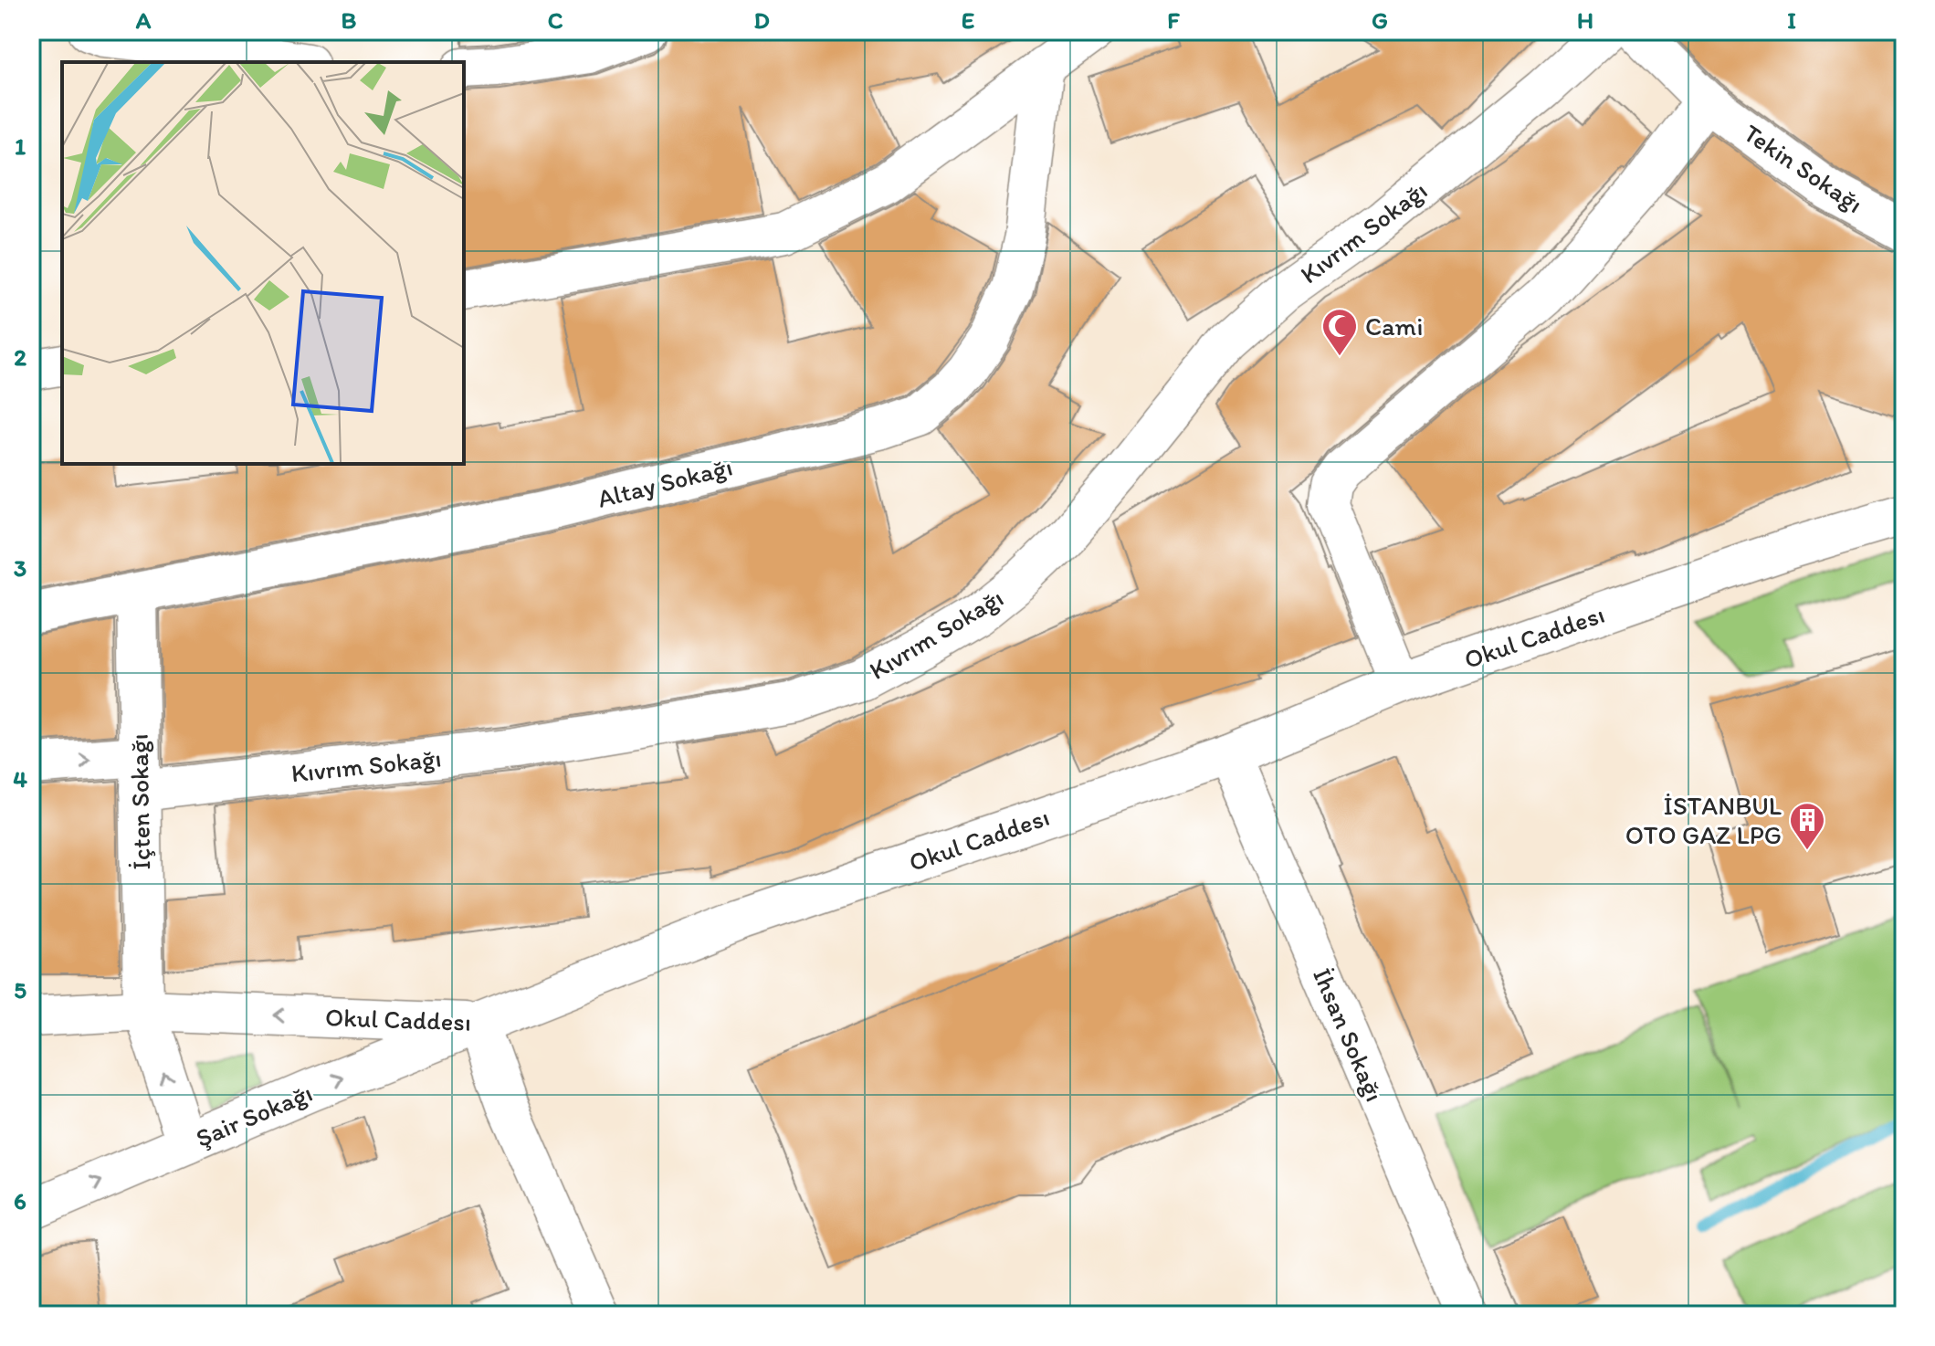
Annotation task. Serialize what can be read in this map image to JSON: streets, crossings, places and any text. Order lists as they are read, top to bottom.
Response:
{
  "streets": {
    "street": [
      "Tekin Sokağı",
      "Kıvrım Sokağı",
      "Altay Sokağı",
      "Okul Caddesı",
      "İçten Sokağı",
      "İhsan Sokağı",
      "Şair Sokağı"
    ]
  },
  "crossings": [
    ["Kıvrım Sokağı", "İçten Sokağı"],
    ["Altay Sokağı", "İçten Sokağı"],
    ["Okul Caddesı", "İçten Sokağı"],
    ["Okul Caddesı", "İhsan Sokağı"],
    ["Okul Caddesı", "Şair Sokağı"],
    ["İçten Sokağı", "Şair Sokağı"]
  ],
  "one_way": ["Şair Sokağı"],
  "places": {
    "mosque": ["Cami"],
    "building": ["İSTANBUL OTO GAZ LPG"]
  },
  "grid": {
    "columns": [
      "A",
      "B",
      "C",
      "D",
      "E",
      "F",
      "G",
      "H",
      "I"
    ],
    "rows": [
      "1",
      "2",
      "3",
      "4",
      "5",
      "6"
    ]
  }
}
